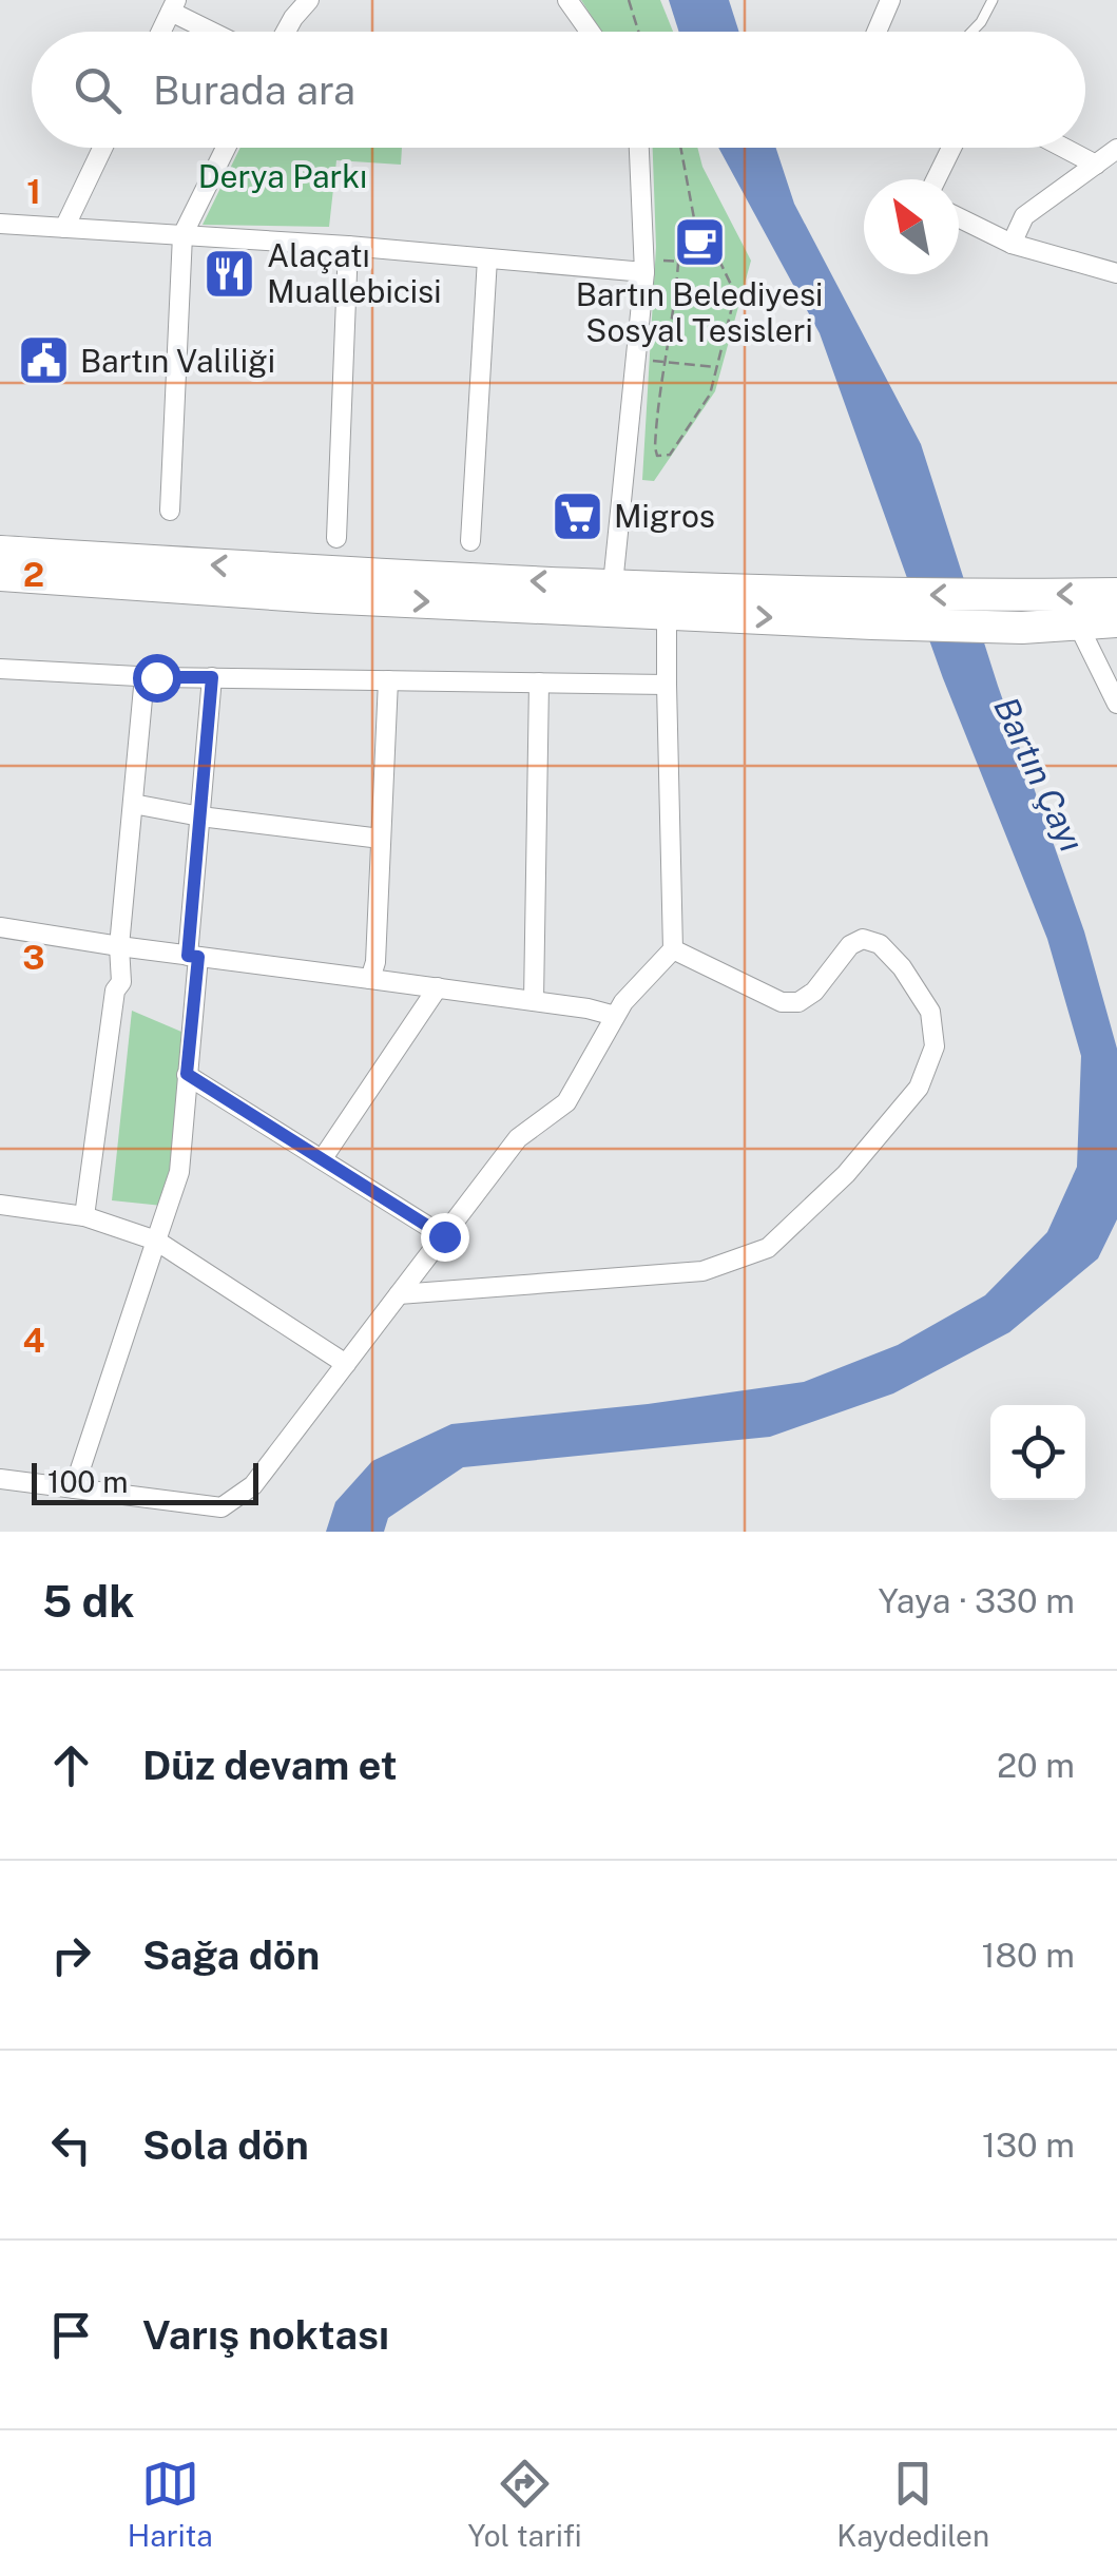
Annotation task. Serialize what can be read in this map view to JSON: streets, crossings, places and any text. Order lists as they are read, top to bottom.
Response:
{
  "water": ["Bartın Çayı"],
  "parks": ["Derya Parkı"],
  "places": {
    "cafe": ["Bartın Belediyesi Sosyal Tesisleri"],
    "restaurant": ["Alaçatı Muallebicisi"],
    "public building": ["Bartın Valiliği"],
    "supermarket": ["Migros"]
  },
  "scale_bar": "100 m",
  "north": "top left",
  "page": {
    "search": "Burada ara",
    "scale": "100 m",
    "heading": ["5 dk", "Yaya · 330 m"],
    "list": [
      ["Düz devam et", "20 m"],
      ["Sağa dön", "180 m"],
      ["Sola dön", "130 m"],
      "Varış noktası"
    ],
    "nav": ["Harita", "Yol tarifi", "Kaydedilen"]
  },
  "grid": {
    "rows": [
      "1",
      "2",
      "3",
      "4"
    ]
  }
}
